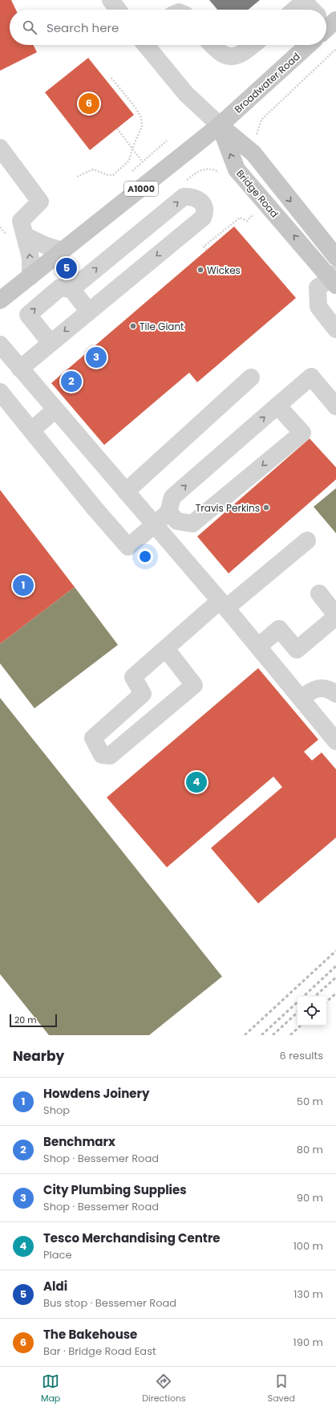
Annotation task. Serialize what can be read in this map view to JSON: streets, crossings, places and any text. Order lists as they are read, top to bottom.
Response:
{
  "streets": {
    "main road": ["Broadwater Road", "A1000", "Bridge Road"]
  },
  "crossings": [
    ["Broadwater Road", "A1000"],
    ["Broadwater Road", "Bridge Road"],
    ["A1000", "Bridge Road"]
  ],
  "places": ["Wickes", "Tile Giant", "Travis Perkins"],
  "scale_bar": "20 m",
  "page": {
    "search": "Search here",
    "pins": [
      "6",
      "5",
      "3",
      "2",
      "1",
      "4"
    ],
    "scale": "20 m",
    "heading": ["Nearby", "6 results"],
    "list": [
      {
        "mark": "1",
        "name": "Howdens Joinery",
        "note": "Shop",
        "value": "50 m"
      },
      {
        "mark": "2",
        "name": "Benchmarx",
        "note": "Shop · Bessemer Road",
        "value": "80 m"
      },
      {
        "mark": "3",
        "name": "City Plumbing Supplies",
        "note": "Shop · Bessemer Road",
        "value": "90 m"
      },
      {
        "mark": "4",
        "name": "Tesco Merchandising Centre",
        "note": "Place",
        "value": "100 m"
      },
      {
        "mark": "5",
        "name": "Aldi",
        "note": "Bus stop · Bessemer Road",
        "value": "130 m"
      },
      {
        "mark": "6",
        "name": "The Bakehouse",
        "note": "Bar · Bridge Road East",
        "value": "190 m"
      }
    ],
    "nav": ["Map", "Directions", "Saved"]
  }
}
